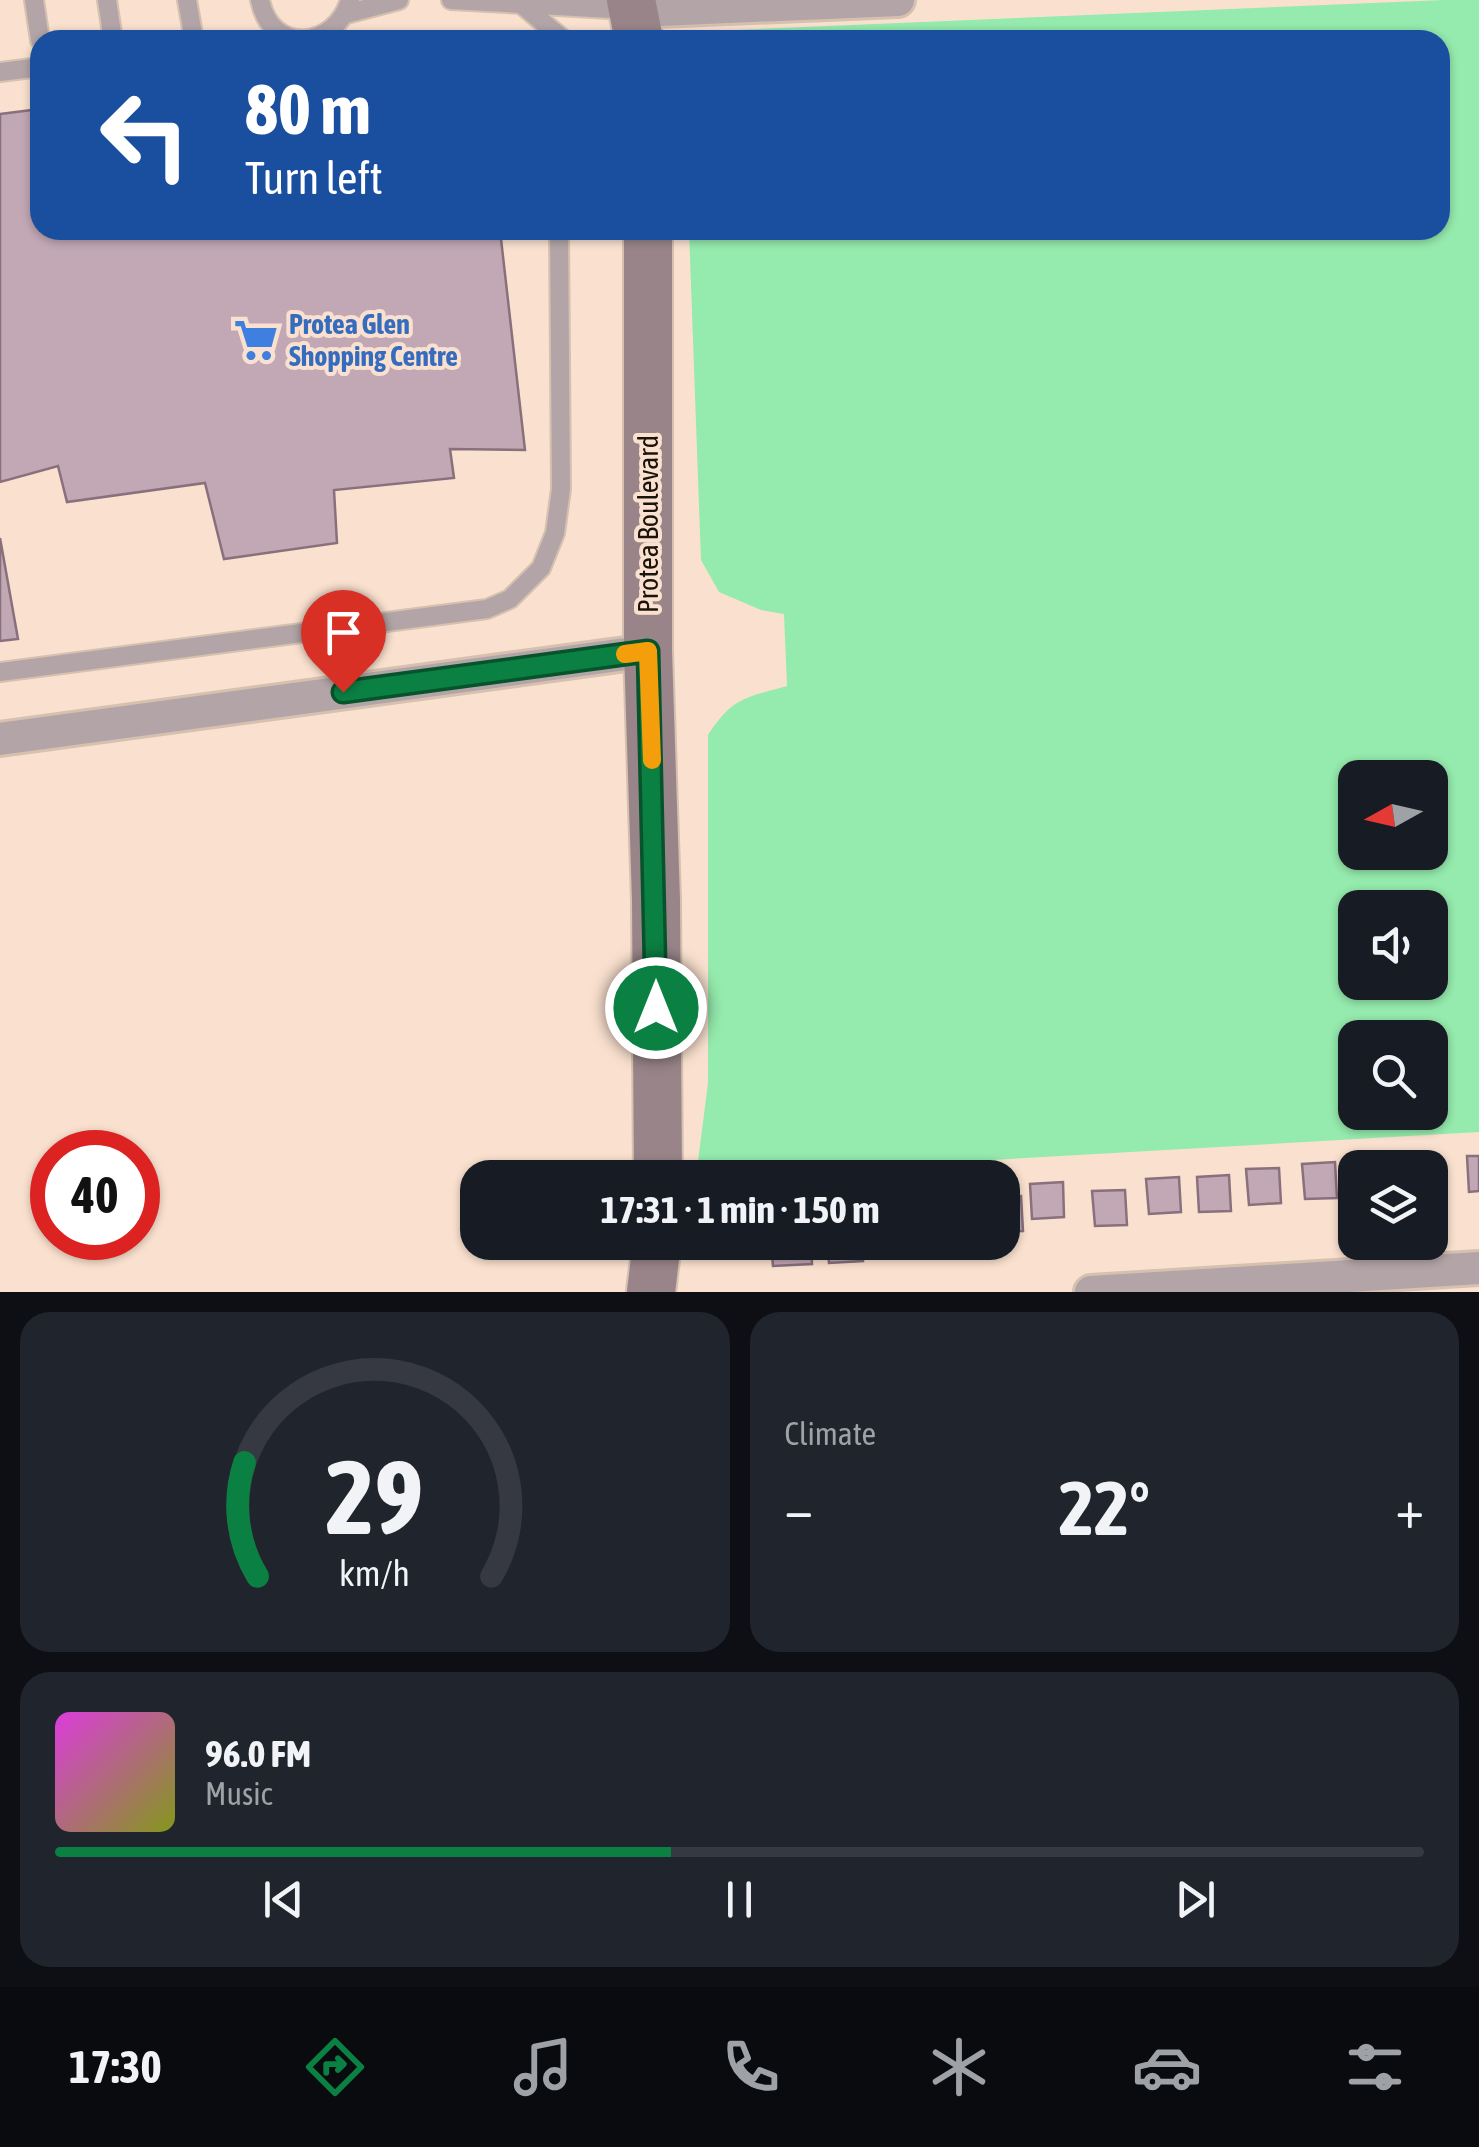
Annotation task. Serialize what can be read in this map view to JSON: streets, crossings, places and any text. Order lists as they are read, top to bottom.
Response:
{
  "streets": {
    "street": ["Protea Boulevard"]
  },
  "places": {
    "supermarket": ["Protea Glen Shopping Centre"]
  },
  "north": "left",
  "page": {
    "turn": ["80 m", "Turn left"],
    "limit": "40",
    "trip": "17:31 · 1 min · 150 m",
    "tile": "Climate",
    "heat": ["−", "22°", "+"],
    "song": ["96.0 FM", "Music"],
    "tabs": "17:30",
    "gauge": ["29", "km/h"]
  }
}
